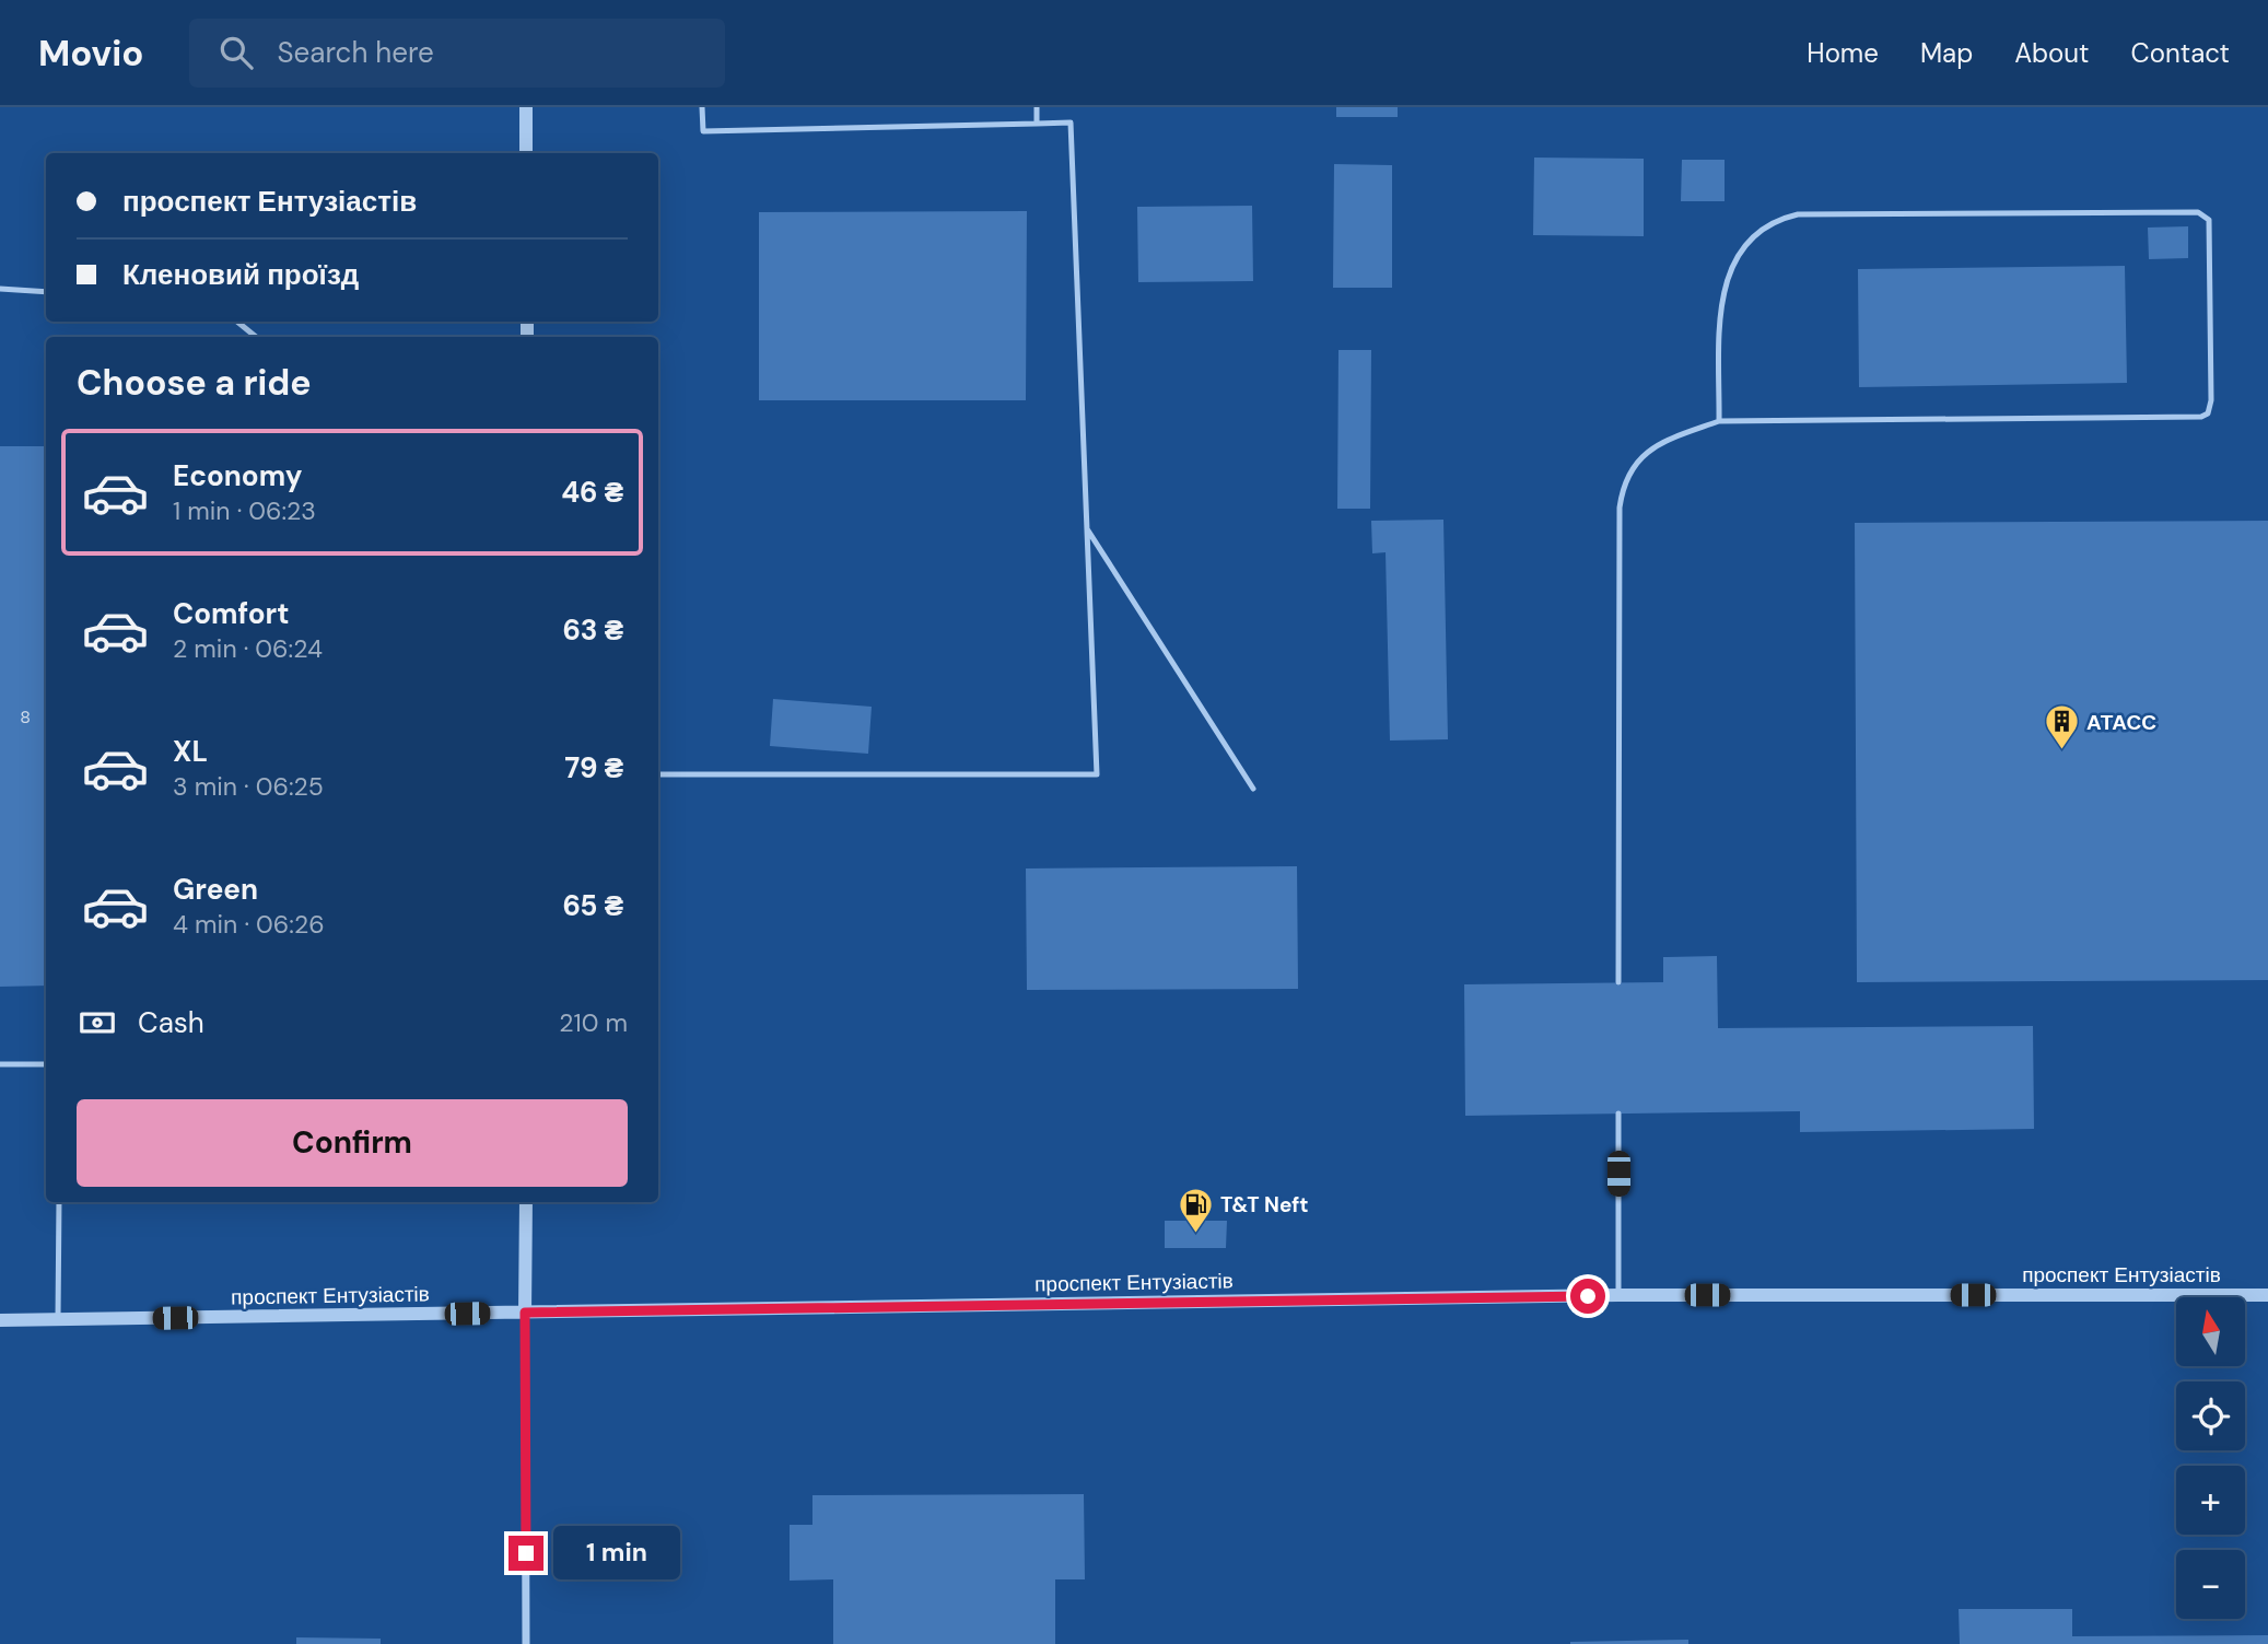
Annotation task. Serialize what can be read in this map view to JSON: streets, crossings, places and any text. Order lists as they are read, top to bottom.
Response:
{
  "streets": {
    "street": ["проспект Ентузіастів"]
  },
  "places": {
    "building": ["АТАСС"],
    "fuel station": ["T&T Neft"]
  },
  "house_numbers": ["8"],
  "north": "top",
  "page": {
    "header": "Movio",
    "search": "Search here",
    "nav": [
      "Home",
      "Map",
      "About",
      "Contact"
    ],
    "banner": ["проспект Ентузіастів", "Кленовий проїзд"],
    "heading": "Choose a ride",
    "list": [
      {
        "name": "Economy",
        "note": "1 min · 06:23",
        "value": "46 ₴"
      },
      {
        "name": "Comfort",
        "note": "2 min · 06:24",
        "value": "63 ₴"
      },
      {
        "name": "XL",
        "note": "3 min · 06:25",
        "value": "79 ₴"
      },
      {
        "name": "Green",
        "note": "4 min · 06:26",
        "value": "65 ₴"
      }
    ],
    "pay": ["Cash", "210 m"],
    "buttons": "Confirm",
    "map_buttons": ["+", "−"],
    "bubble": "1 min"
  }
}
